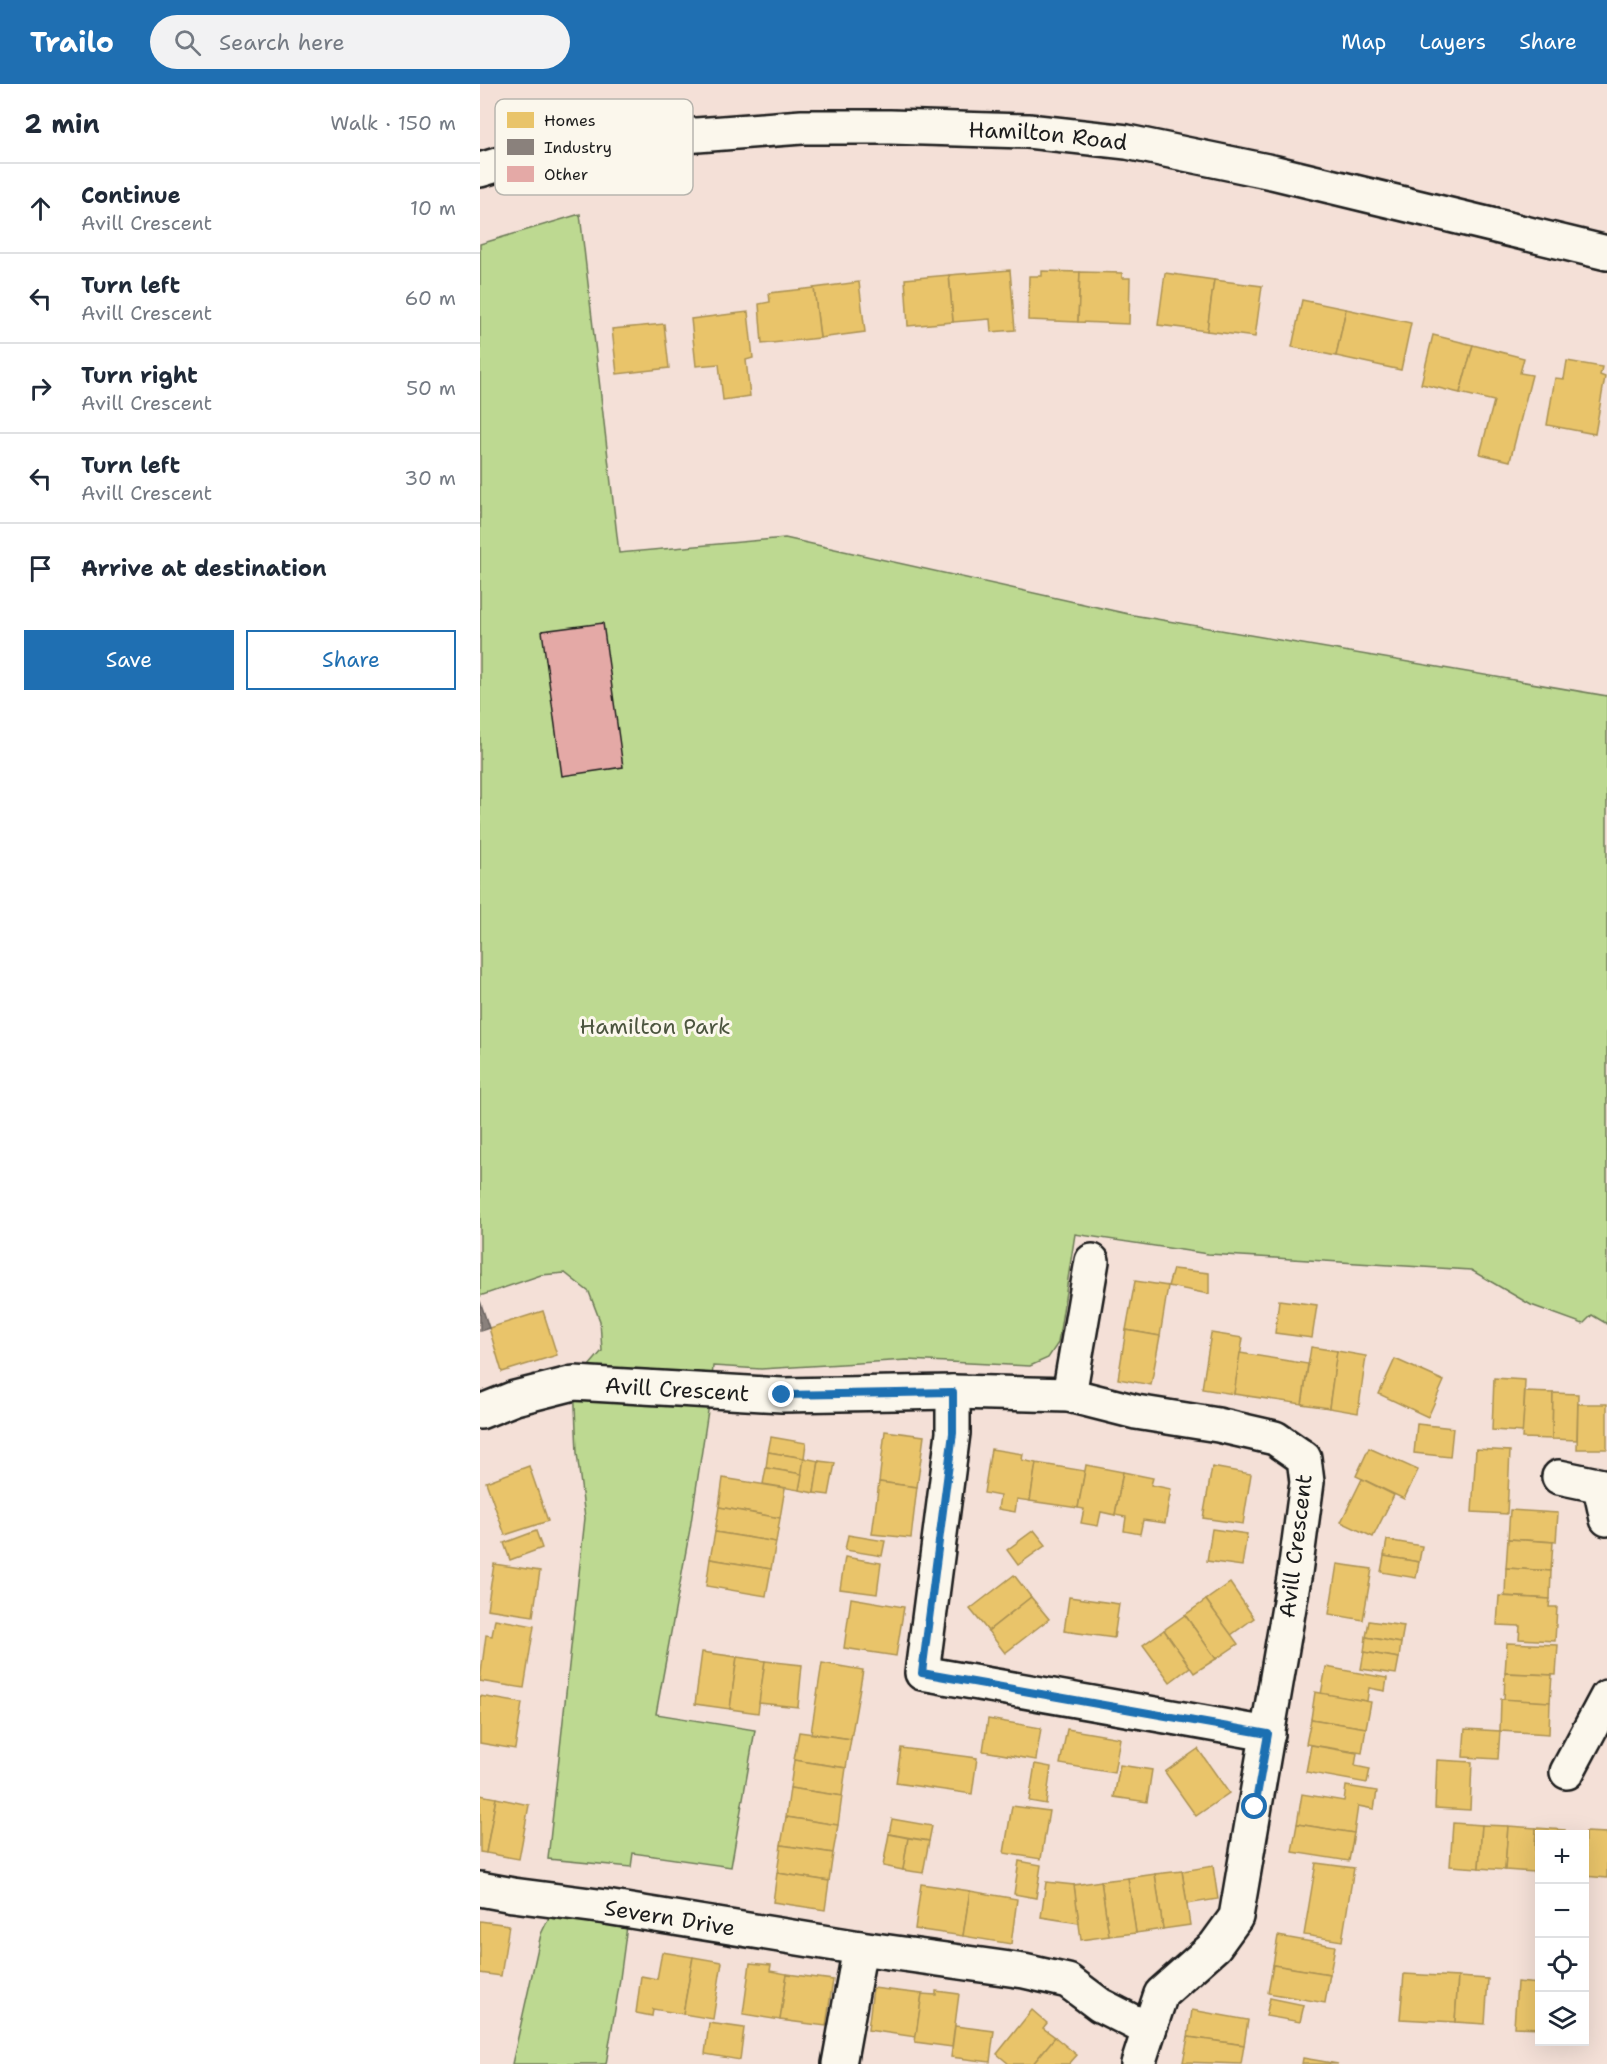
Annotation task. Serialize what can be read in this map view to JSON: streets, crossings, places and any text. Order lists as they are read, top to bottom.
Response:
{
  "streets": {
    "street": ["Hamilton Road", "Avill Crescent", "Severn Drive"]
  },
  "crossings": [
    ["Avill Crescent", "Severn Drive"]
  ],
  "parks": ["Hamilton Park"],
  "legend": ["Homes", "Industry", "Other"],
  "page": {
    "header": "Trailo",
    "search": "Search here",
    "nav": ["Map", "Layers", "Share"],
    "heading": ["2 min", "Walk · 150 m"],
    "list": [
      ["Continue", "Avill Crescent", "10 m"],
      ["Turn left", "Avill Crescent", "60 m"],
      ["Turn right", "Avill Crescent", "50 m"],
      ["Turn left", "Avill Crescent", "30 m"],
      "Arrive at destination"
    ],
    "buttons": ["Save", "Share"],
    "map_buttons": ["+", "−"]
  }
}
